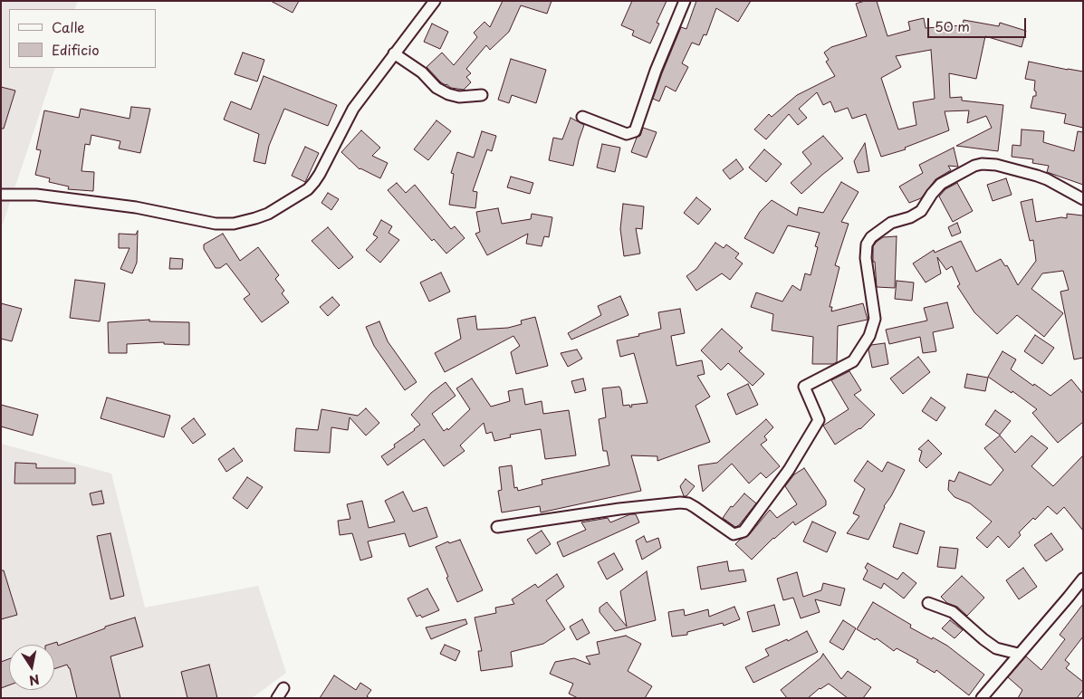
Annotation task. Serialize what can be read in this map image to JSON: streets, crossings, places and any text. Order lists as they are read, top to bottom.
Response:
{
  "legend": ["Calle", "Edificio"],
  "scale_bar": "50 m",
  "north": "bottom"
}
